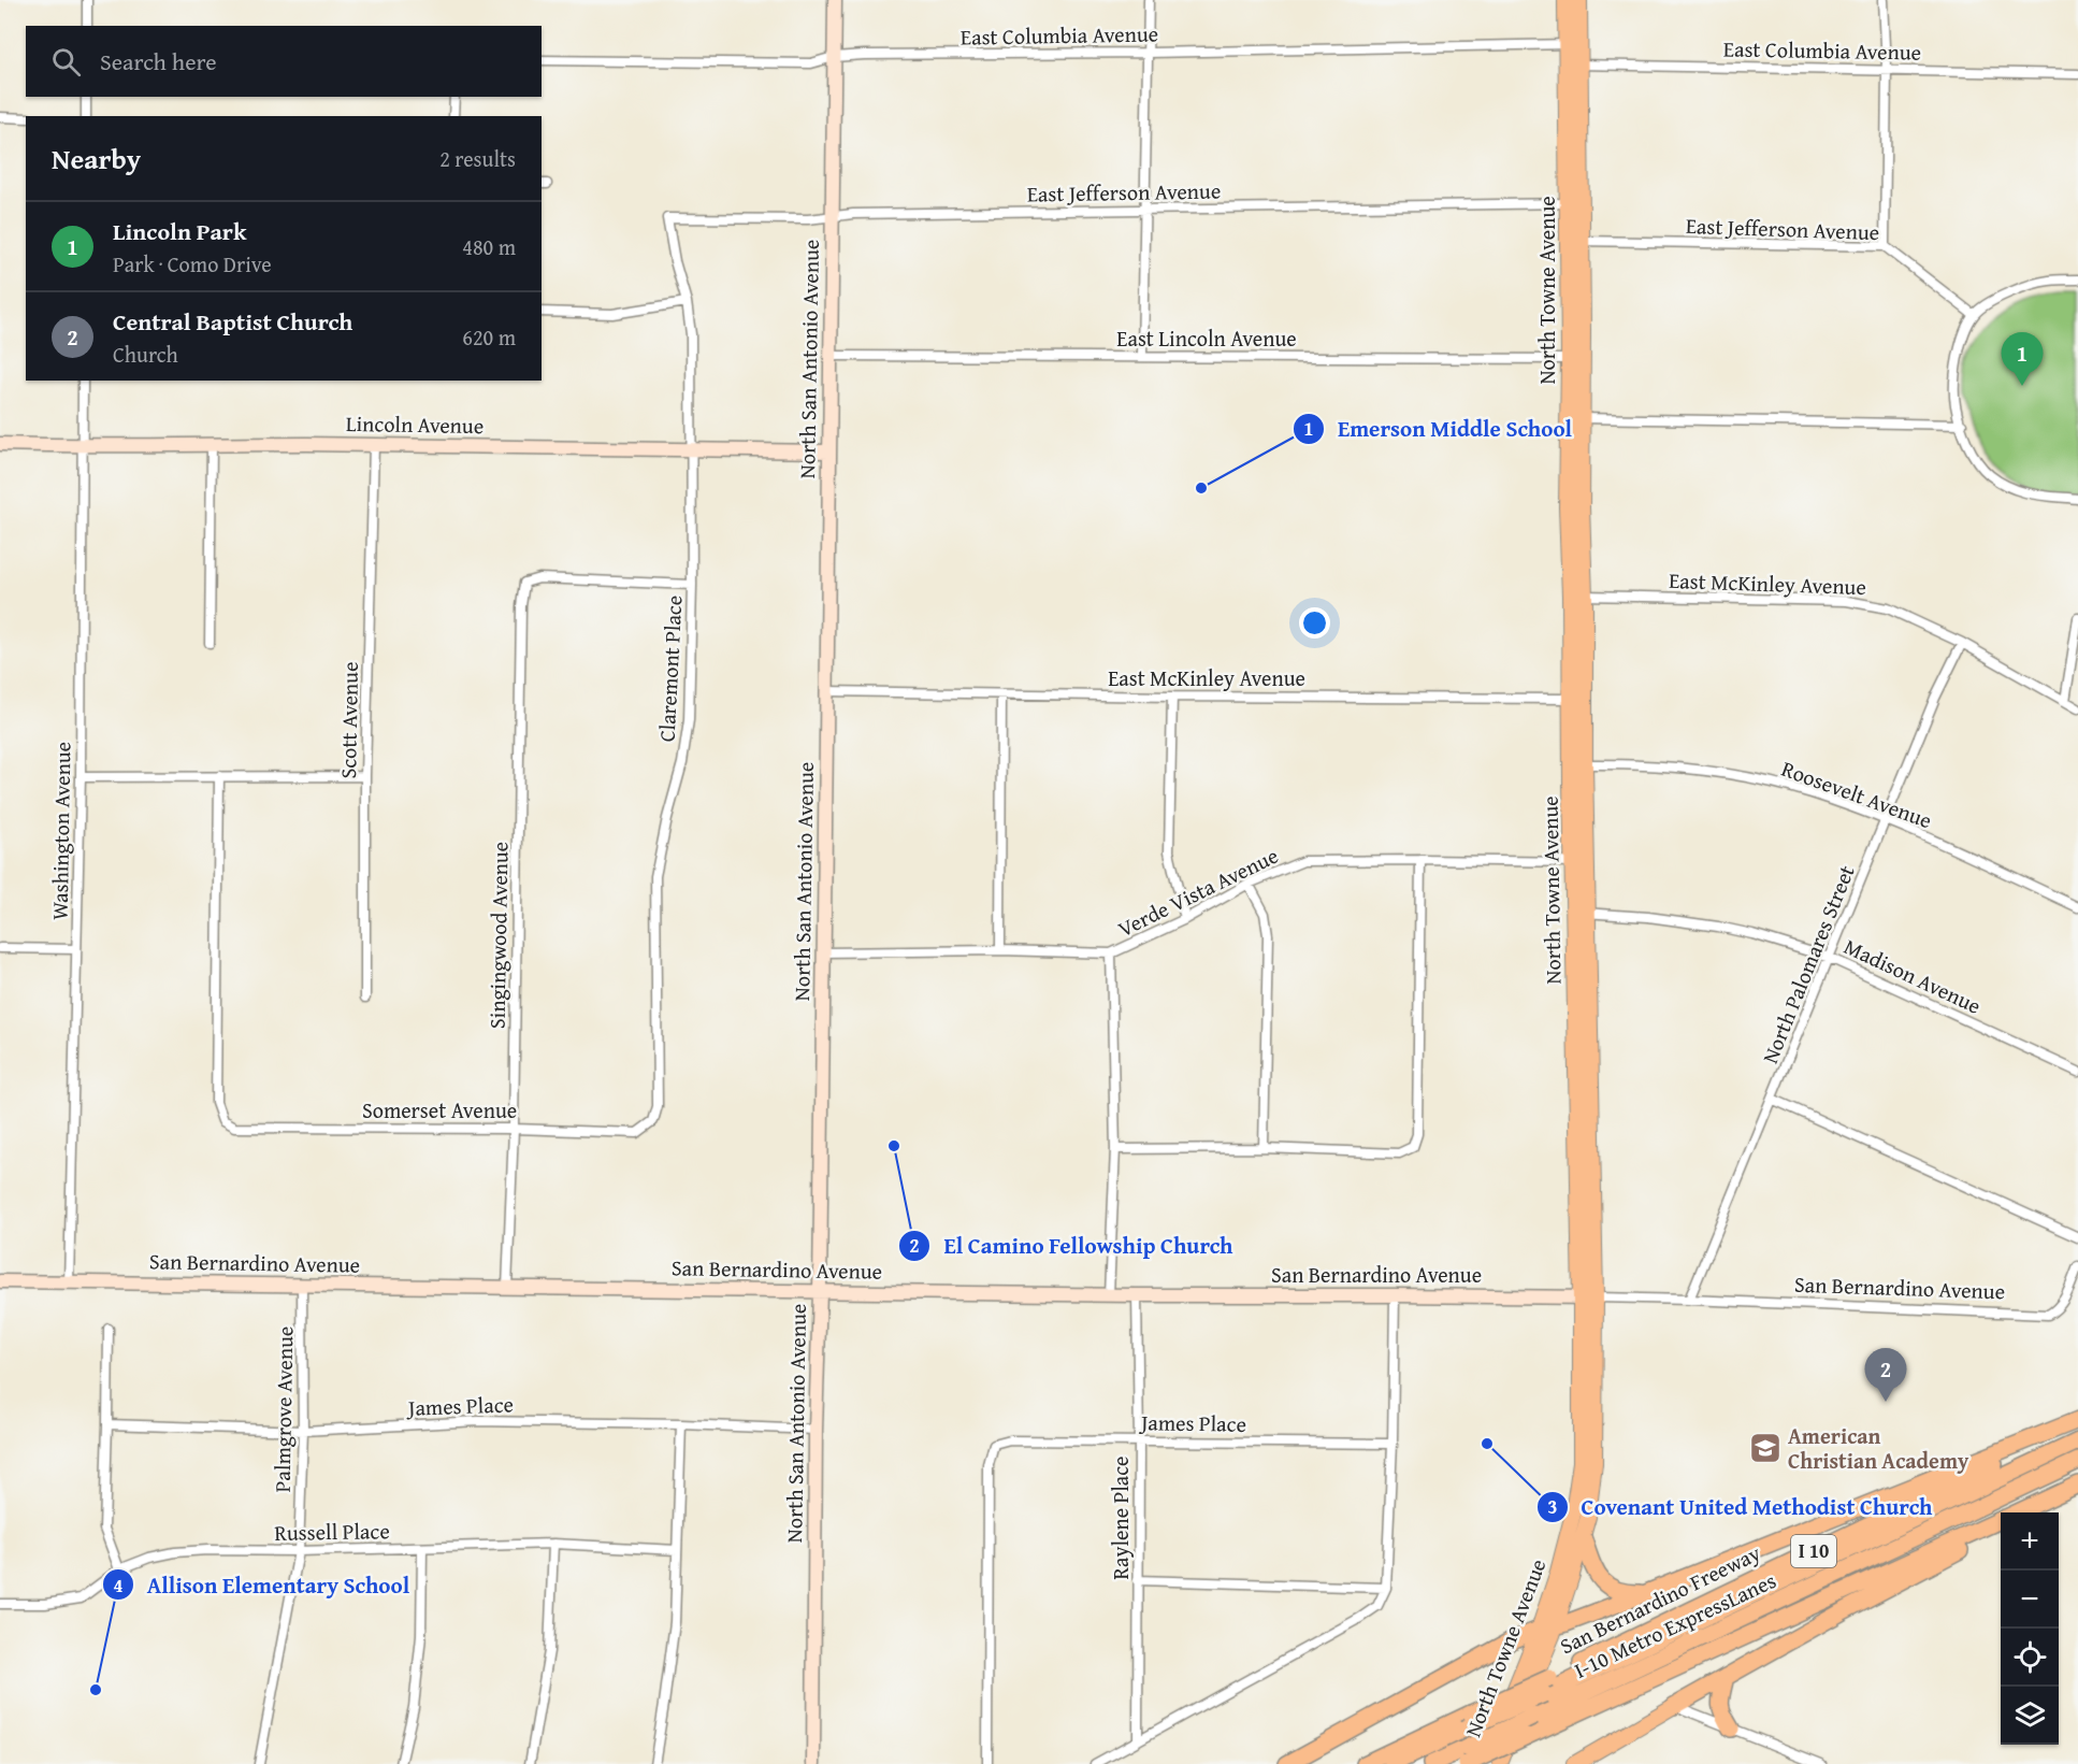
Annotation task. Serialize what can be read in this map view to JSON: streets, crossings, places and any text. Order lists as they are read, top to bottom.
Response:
{
  "streets": {
    "highway": ["I 10", "San Bernardino Freeway", "I-10 Metro ExpressLanes"],
    "main road": [
      "North Towne Avenue",
      "North San Antonio Avenue",
      "Lincoln Avenue",
      "San Bernardino Avenue"
    ],
    "street": [
      "East Columbia Avenue",
      "East Jefferson Avenue",
      "East Lincoln Avenue",
      "East McKinley Avenue",
      "Claremont Place",
      "Scott Avenue",
      "Roosevelt Avenue",
      "Washington Avenue",
      "Verde Vista Avenue",
      "Singingwood Avenue",
      "North Palomares Street",
      "Madison Avenue",
      "Somerset Avenue",
      "James Place",
      "Palmgrove Avenue",
      "Raylene Place",
      "Russell Place"
    ]
  },
  "crossings": [
    ["East Columbia Avenue", "North Towne Avenue"],
    ["East Columbia Avenue", "North San Antonio Avenue"],
    ["East Jefferson Avenue", "North Towne Avenue"],
    ["East Jefferson Avenue", "North San Antonio Avenue"],
    ["East Jefferson Avenue", "Claremont Place"],
    ["North Towne Avenue", "East Lincoln Avenue"],
    ["North Towne Avenue", "East McKinley Avenue"],
    ["North Towne Avenue", "Roosevelt Avenue"],
    ["North Towne Avenue", "Verde Vista Avenue"],
    ["North Towne Avenue", "Madison Avenue"],
    ["North Towne Avenue", "San Bernardino Avenue"],
    ["East Lincoln Avenue", "North San Antonio Avenue"],
    ["North San Antonio Avenue", "Lincoln Avenue"],
    ["North San Antonio Avenue", "East McKinley Avenue"],
    ["North San Antonio Avenue", "Verde Vista Avenue"],
    ["North San Antonio Avenue", "San Bernardino Avenue"],
    ["North San Antonio Avenue", "James Place"],
    ["Lincoln Avenue", "Claremont Place"],
    ["Lincoln Avenue", "Scott Avenue"],
    ["Lincoln Avenue", "Washington Avenue"],
    ["East McKinley Avenue", "North Palomares Street"],
    ["Claremont Place", "Singingwood Avenue"],
    ["Claremont Place", "Somerset Avenue"],
    ["Roosevelt Avenue", "North Palomares Street"],
    ["Washington Avenue", "San Bernardino Avenue"],
    ["Singingwood Avenue", "Somerset Avenue"],
    ["Singingwood Avenue", "San Bernardino Avenue"],
    ["North Palomares Street", "Madison Avenue"],
    ["North Palomares Street", "San Bernardino Avenue"],
    ["San Bernardino Avenue", "Palmgrove Avenue"],
    ["San Bernardino Avenue", "Raylene Place"],
    ["James Place", "Palmgrove Avenue"],
    ["James Place", "Raylene Place"],
    ["Palmgrove Avenue", "Russell Place"],
    ["I 10", "I-10 Metro ExpressLanes"]
  ],
  "places": {
    "other": [
      "Emerson Middle School",
      "El Camino Fellowship Church",
      "Covenant United Methodist Church",
      "Allison Elementary School"
    ],
    "school or university": ["American Christian Academy"]
  },
  "page": {
    "search": "Search here",
    "heading": ["Nearby", "2 results"],
    "list": [
      {
        "mark": "1",
        "name": "Lincoln Park",
        "note": "Park · Como Drive",
        "value": "480 m"
      },
      {
        "mark": "2",
        "name": "Central Baptist Church",
        "note": "Church",
        "value": "620 m"
      }
    ],
    "pins": ["1", "2"],
    "map_buttons": ["+", "−"]
  }
}
